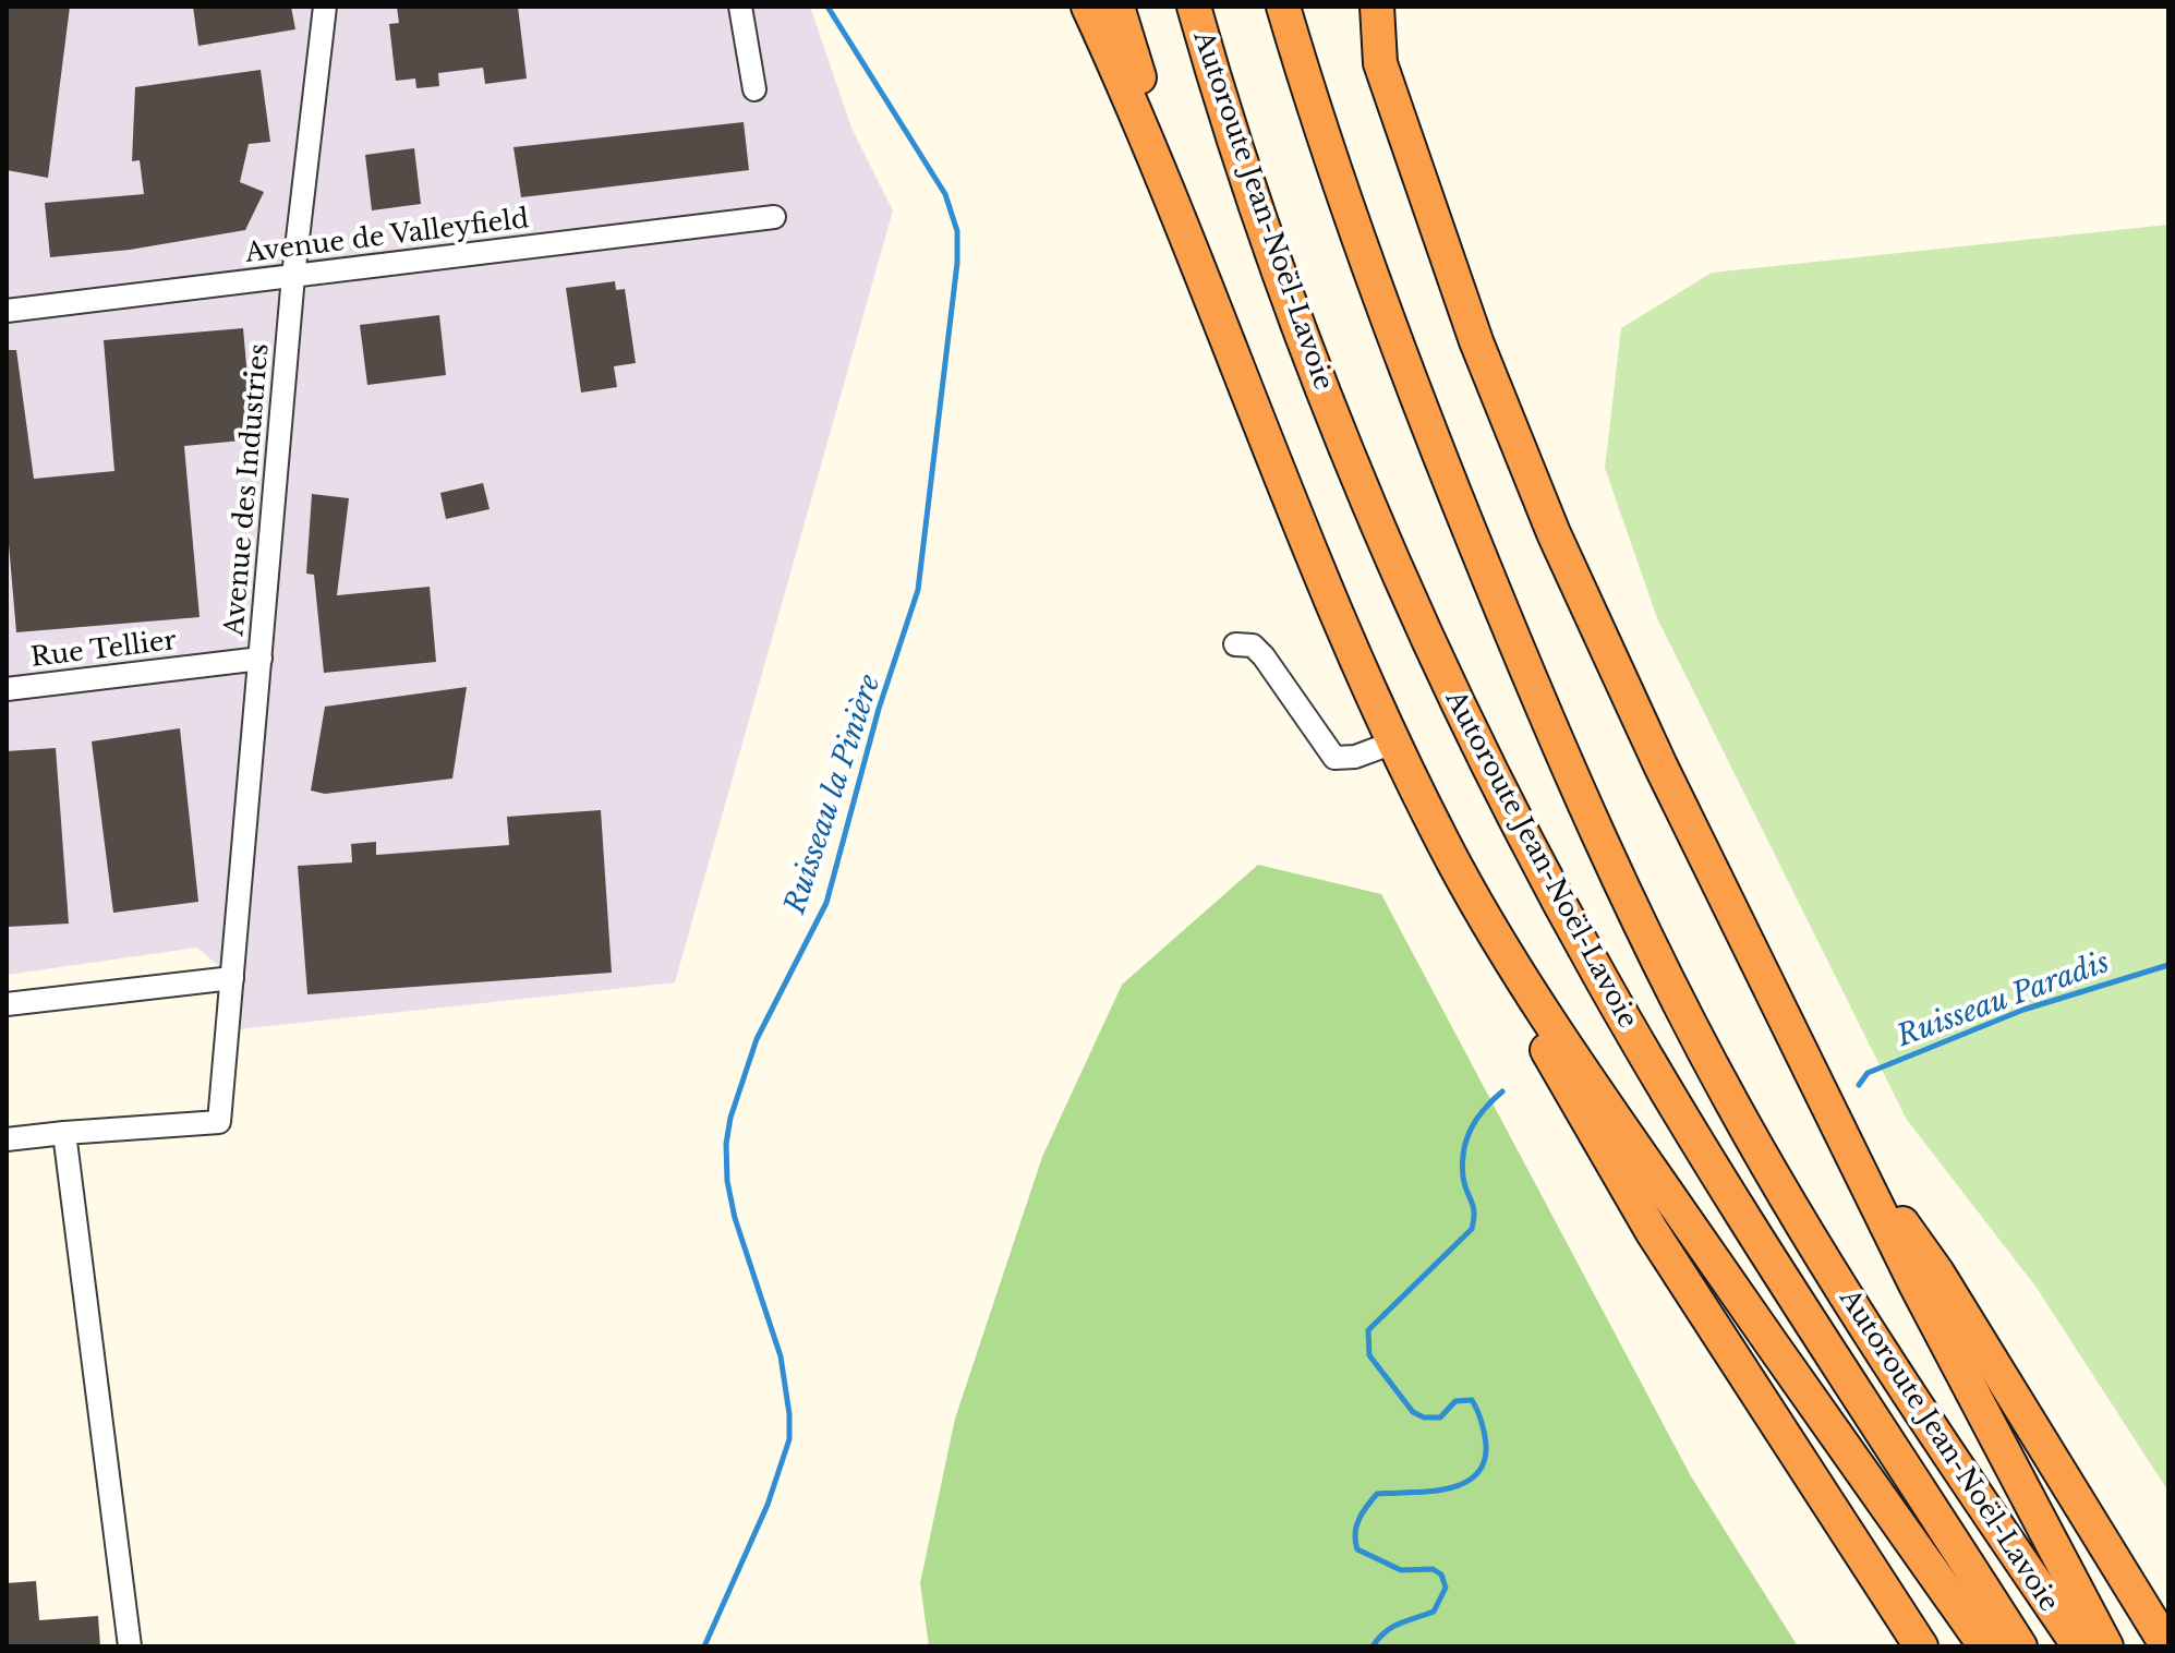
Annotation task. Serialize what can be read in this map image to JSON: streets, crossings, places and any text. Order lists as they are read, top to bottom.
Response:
{
  "streets": {
    "highway": ["Autoroute Jean-Noël-Lavoie"],
    "street": ["Avenue de Valleyfield", "Avenue des Industries", "Rue Tellier"]
  },
  "crossings": [
    ["Avenue de Valleyfield", "Avenue des Industries"],
    ["Avenue des Industries", "Rue Tellier"]
  ],
  "water": ["Ruisseau la Pinière", "Ruisseau Paradis"]
}
